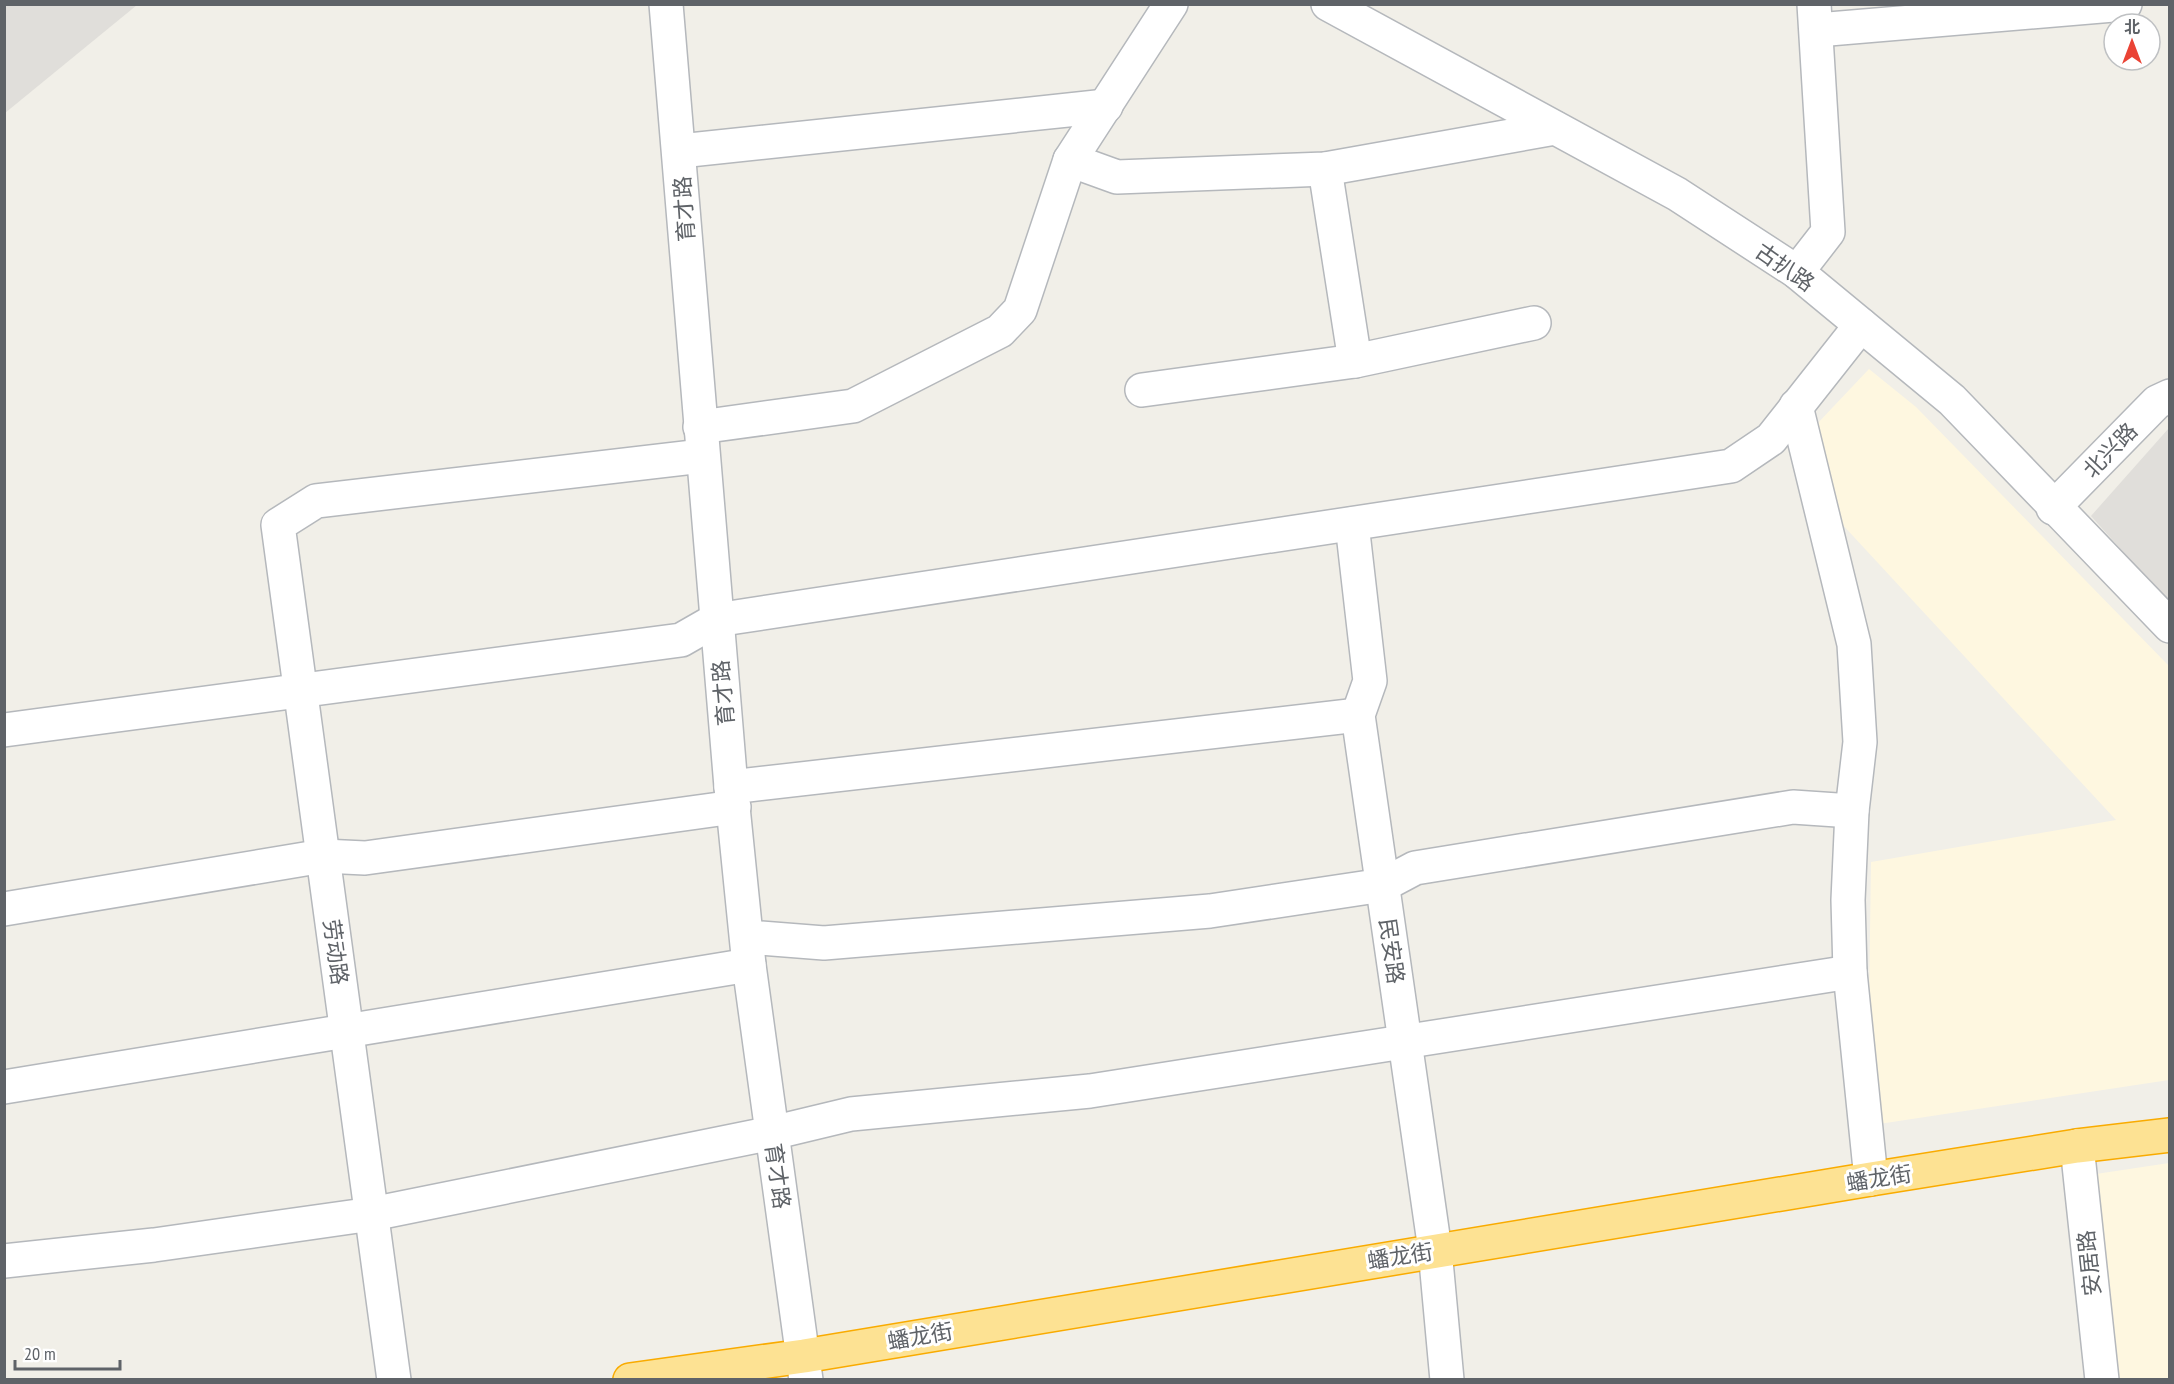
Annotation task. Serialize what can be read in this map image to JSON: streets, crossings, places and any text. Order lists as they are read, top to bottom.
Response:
{
  "streets": {
    "highway": ["蟠龙街"],
    "street": [
      "育才路",
      "古扒路",
      "北兴路",
      "民安路",
      "劳动路",
      "安居路"
    ]
  },
  "crossings": [
    ["育才路", "劳动路"],
    ["育才路", "蟠龙街"],
    ["古扒路", "北兴路"],
    ["民安路", "蟠龙街"],
    ["蟠龙街", "安居路"]
  ],
  "scale_bar": "20 m",
  "north": "top"
}
